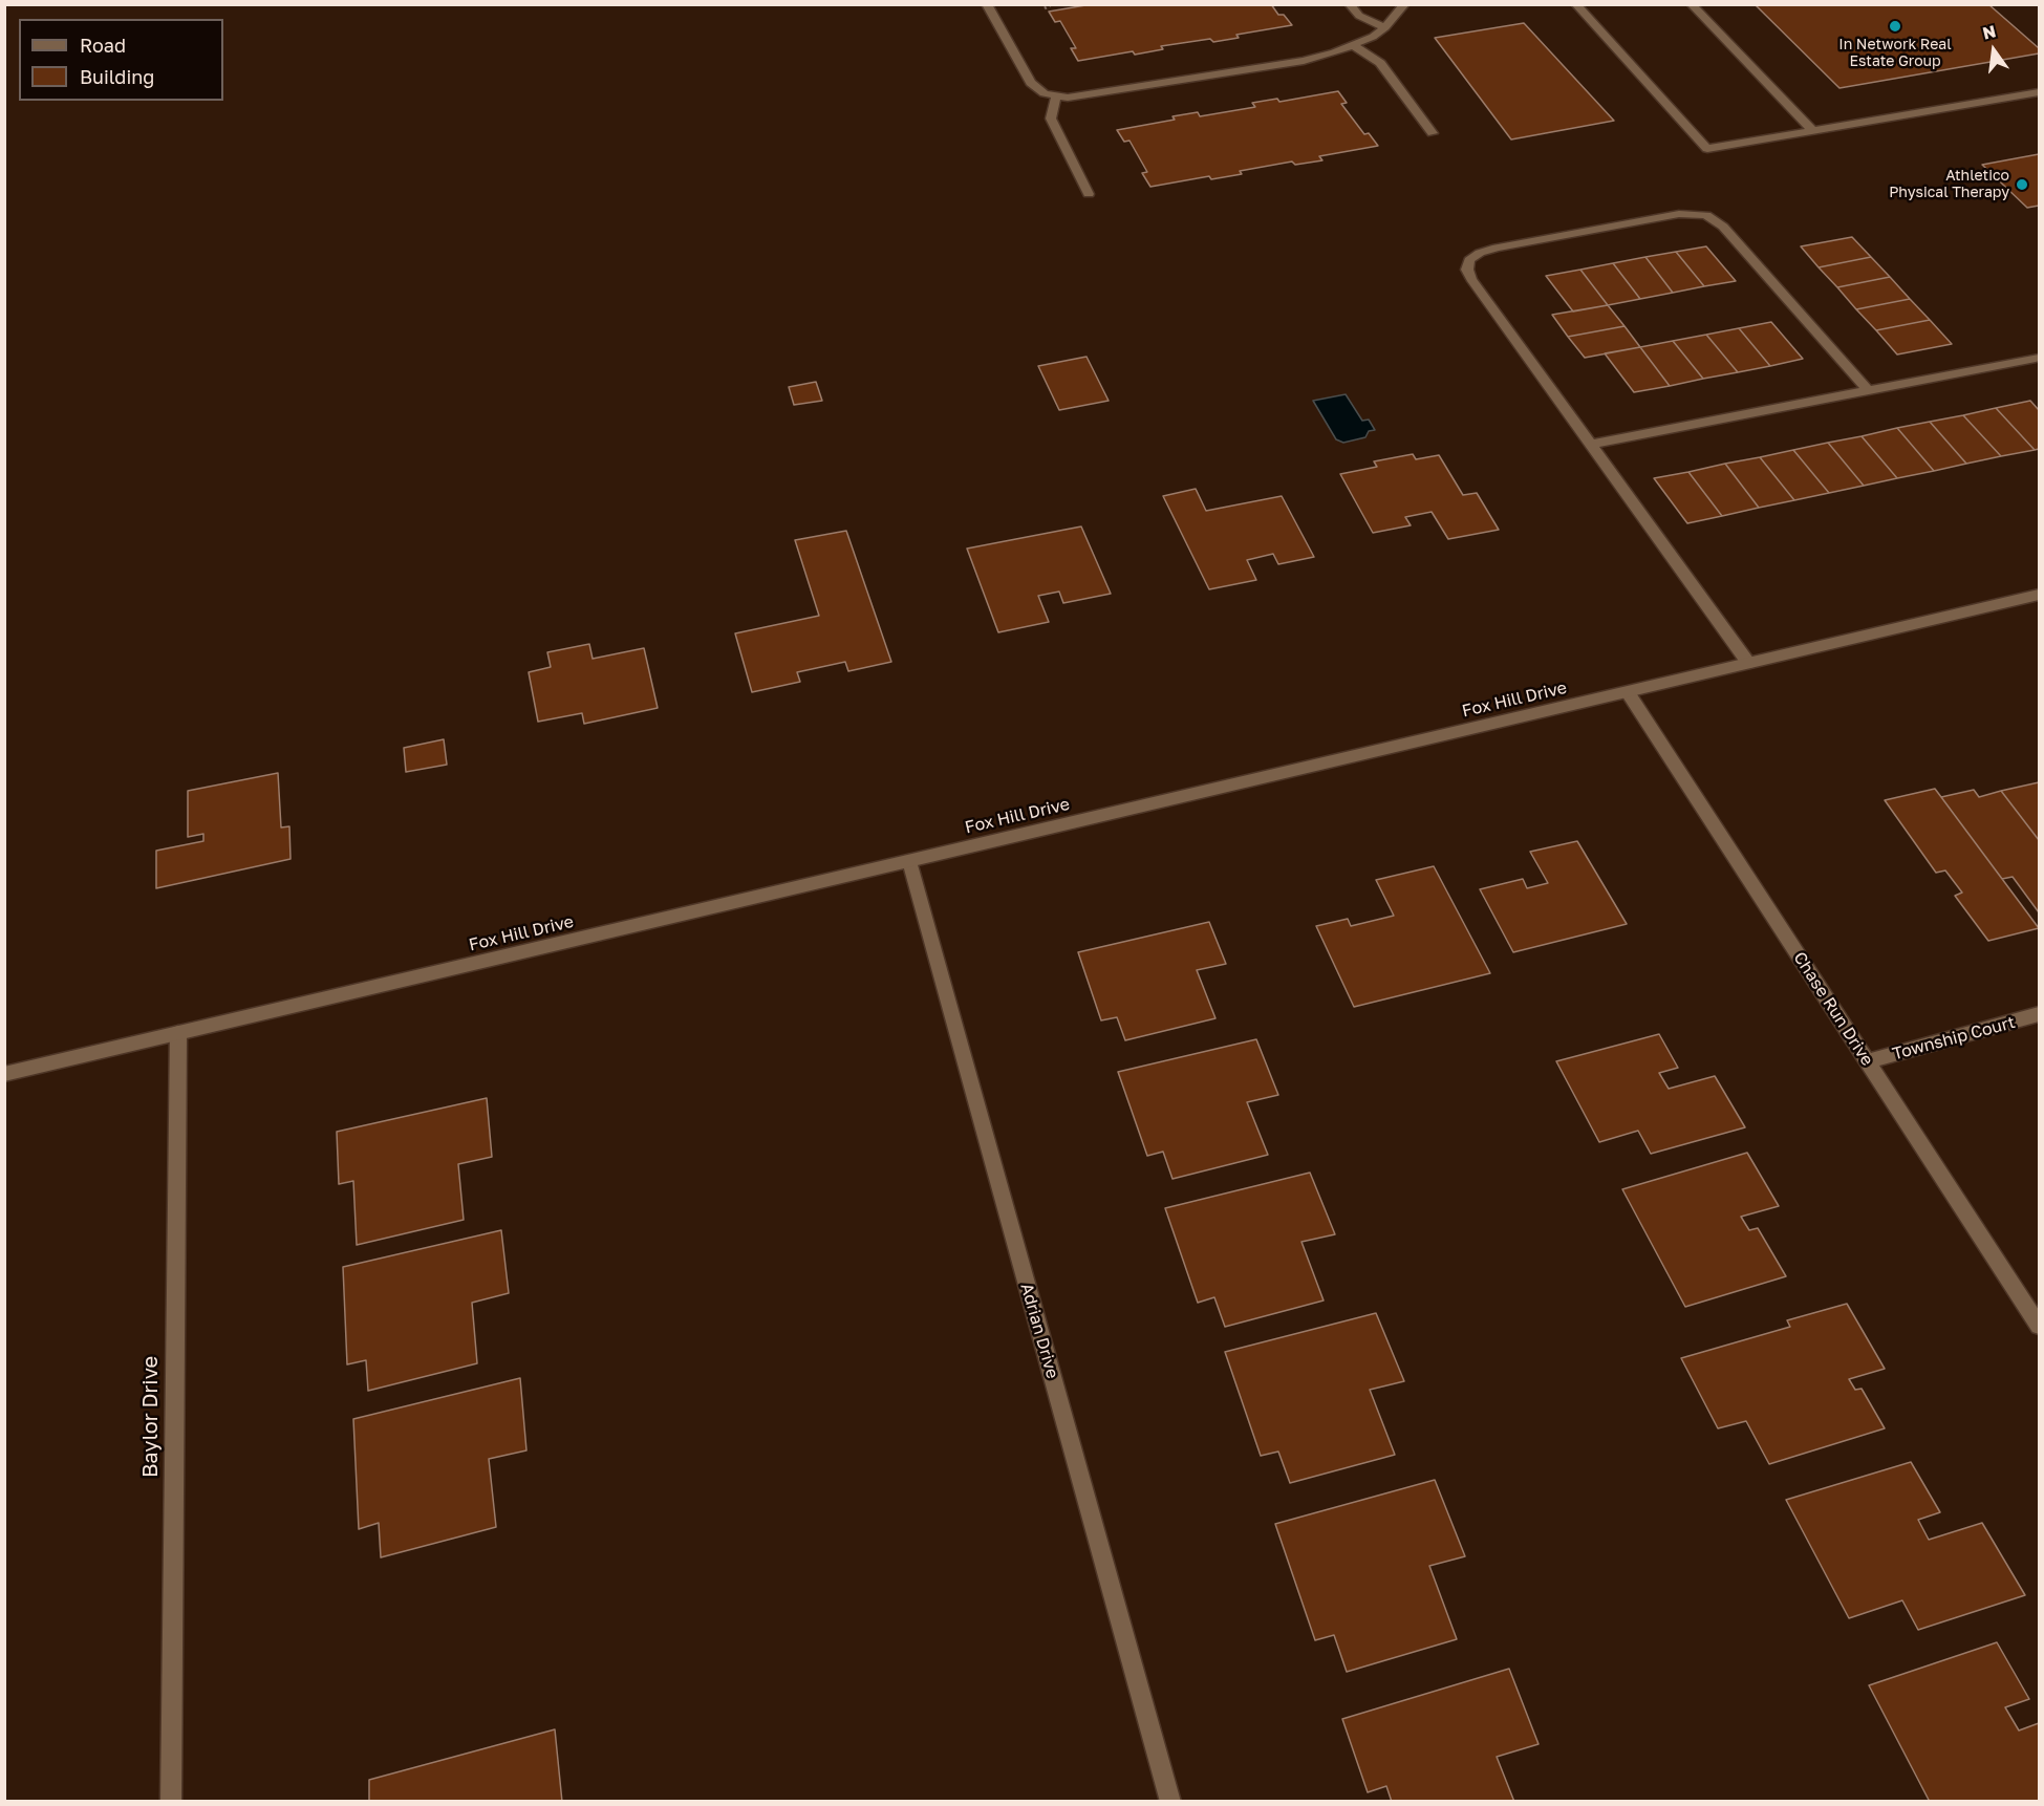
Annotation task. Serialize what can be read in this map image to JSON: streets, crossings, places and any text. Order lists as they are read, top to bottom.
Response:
{
  "streets": {
    "street": [
      "Fox Hill Drive",
      "Chase Run Drive",
      "Township Court",
      "Adrian Drive",
      "Baylor Drive"
    ]
  },
  "crossings": [
    ["Fox Hill Drive", "Chase Run Drive"],
    ["Fox Hill Drive", "Adrian Drive"],
    ["Fox Hill Drive", "Baylor Drive"],
    ["Chase Run Drive", "Township Court"]
  ],
  "places": ["In Network Real Estate Group", "Athletico Physical Therapy"],
  "legend": ["Road", "Building"],
  "north": "top"
}
